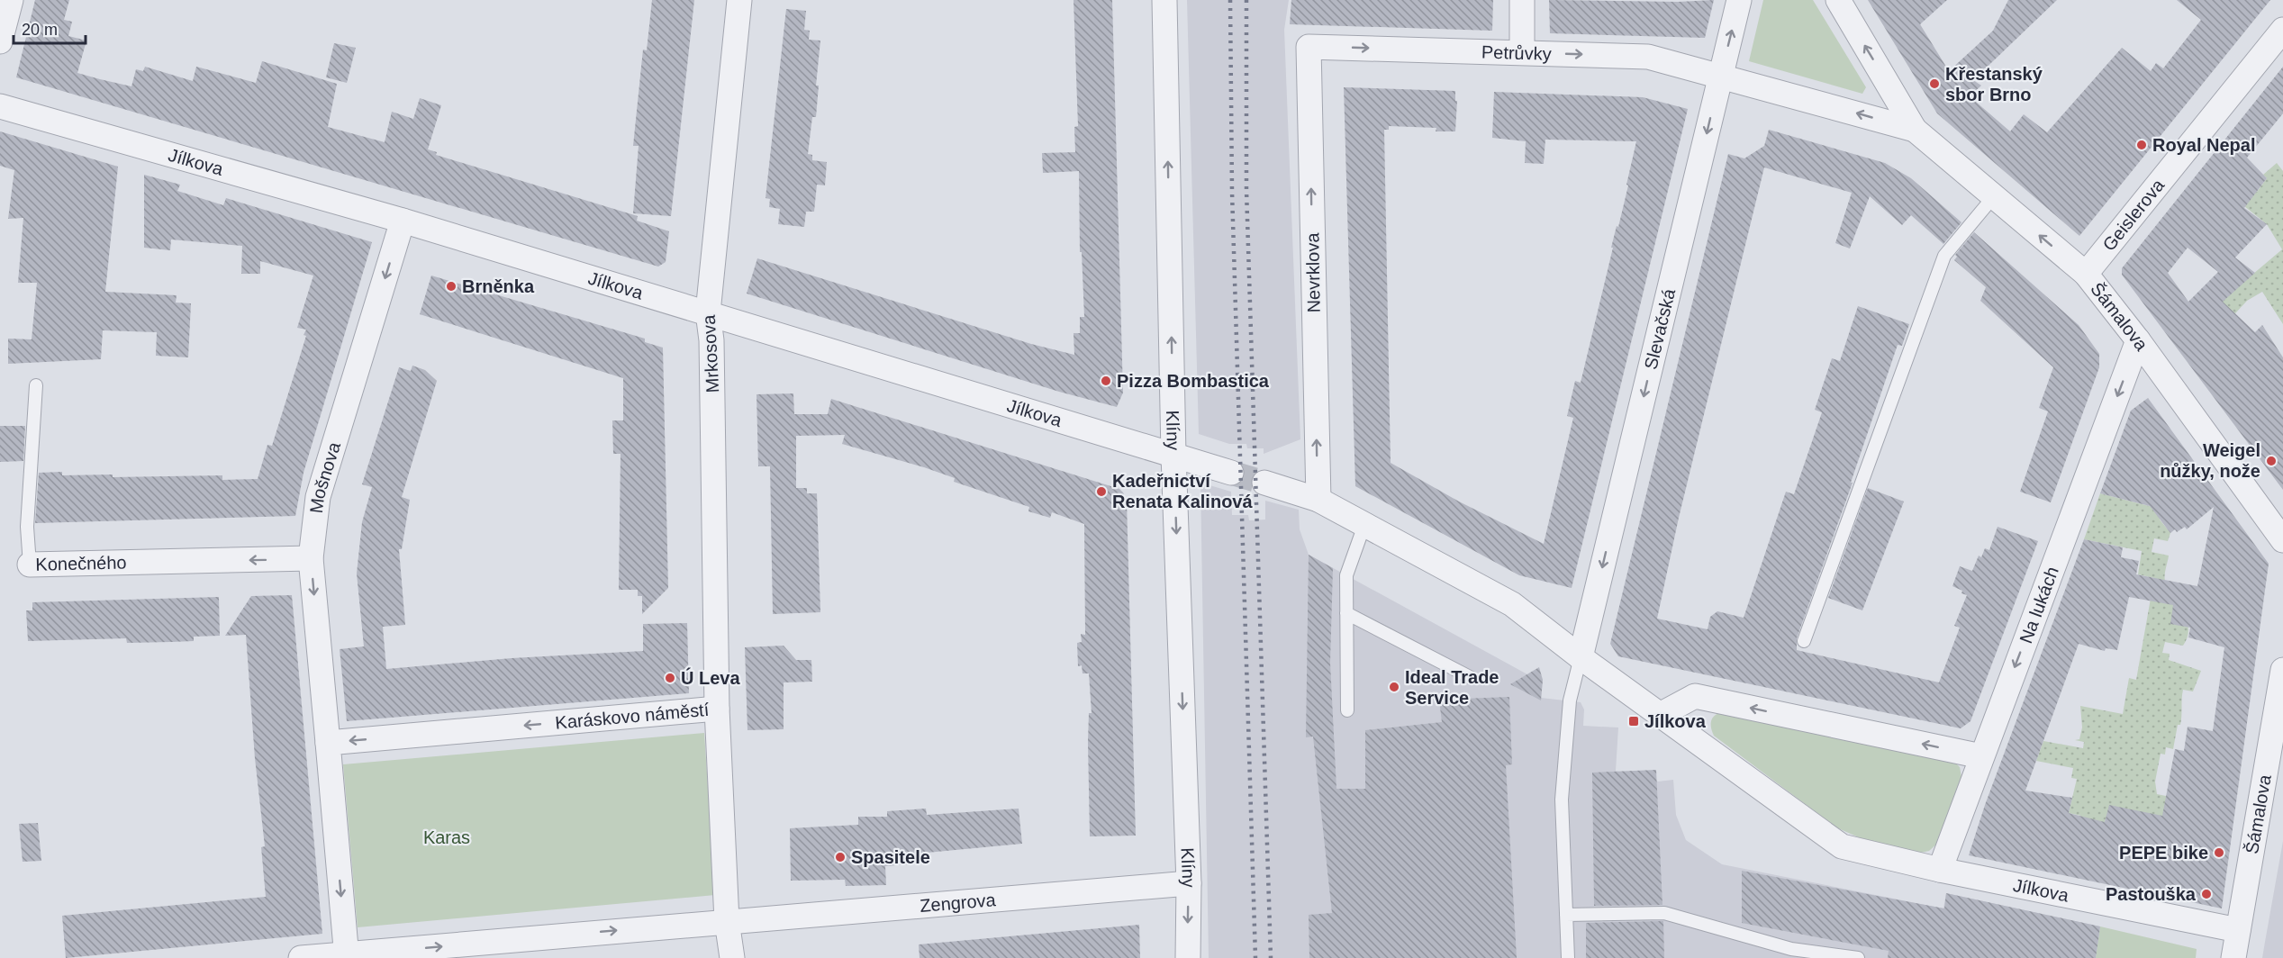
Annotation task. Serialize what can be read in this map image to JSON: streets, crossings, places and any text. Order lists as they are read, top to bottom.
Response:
{
  "streets": {
    "street": [
      "Petrůvky",
      "Jílkova",
      "Geislerova",
      "Nevrklova",
      "Šámalova",
      "Slevačská",
      "Mrkosova",
      "Klíny",
      "Mošnova",
      "Konečného",
      "Na lukách",
      "Karáskovo náměstí",
      "Zengrova"
    ]
  },
  "crossings": [
    ["Petrůvky", "Nevrklova"],
    ["Petrůvky", "Šámalova"],
    ["Petrůvky", "Slevačská"],
    ["Jílkova", "Nevrklova"],
    ["Jílkova", "Šámalova"],
    ["Jílkova", "Slevačská"],
    ["Jílkova", "Mrkosova"],
    ["Jílkova", "Klíny"],
    ["Jílkova", "Mošnova"],
    ["Jílkova", "Na lukách"],
    ["Geislerova", "Šámalova"],
    ["Šámalova", "Slevačská"],
    ["Šámalova", "Na lukách"],
    ["Mrkosova", "Karáskovo náměstí"],
    ["Klíny", "Zengrova"],
    ["Mošnova", "Konečného"],
    ["Mošnova", "Karáskovo náměstí"],
    ["Karáskovo náměstí", "Zengrova"]
  ],
  "one_way": [
    "Petrůvky",
    "Nevrklova",
    "Šámalova",
    "Mošnova",
    "Konečného",
    "Na lukách"
  ],
  "parks": ["Karas"],
  "places": {
    "other": [
      "Křestanský sbor Brno",
      "Royal Nepal",
      "Brněnka",
      "Pizza Bombastica",
      "Weigel nůžky, nože",
      "Kadeřnictví Renata Kalinová",
      "Ú Leva",
      "Ideal Trade Service",
      "PEPE bike",
      "Spasitele",
      "Pastouška"
    ],
    "transit": ["Jílkova"]
  },
  "scale_bar": "20 m"
}
